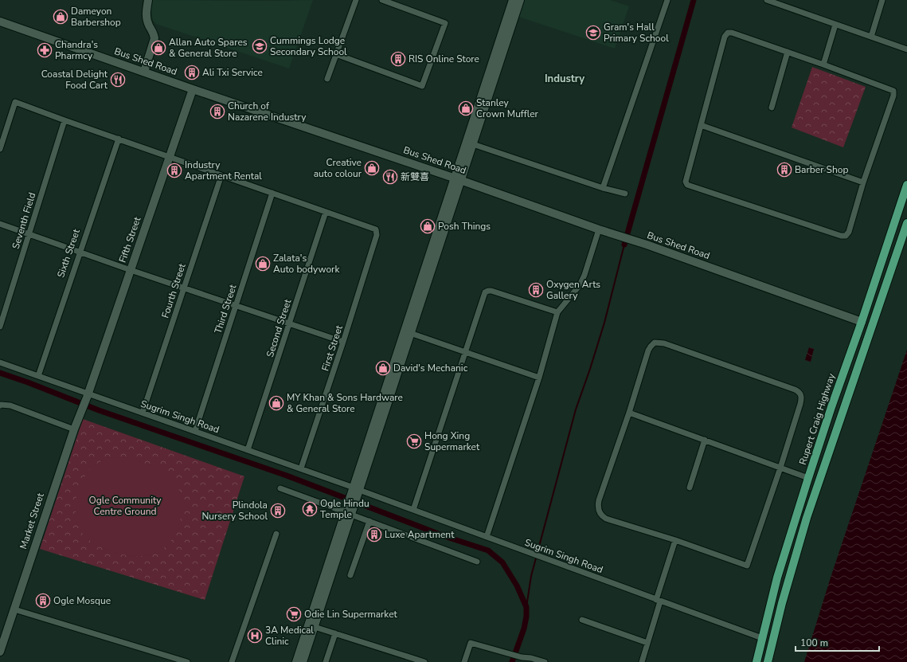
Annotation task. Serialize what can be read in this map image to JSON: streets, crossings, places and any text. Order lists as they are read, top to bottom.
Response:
{
  "streets": {
    "main road": ["Rupert Craig Highway"],
    "street": [
      "Bus Shed Road",
      "Seventh Field",
      "Fifth Street",
      "Sixth Street",
      "Fourth Street",
      "Third Street",
      "Second Street",
      "First Street",
      "Sugrim Singh Road",
      "Market Street"
    ]
  },
  "crossings": [
    ["Bus Shed Road", "Fifth Street"],
    ["Bus Shed Road", "Rupert Craig Highway"],
    ["Fifth Street", "Sugrim Singh Road"],
    ["Fifth Street", "Market Street"],
    ["Sixth Street", "Sugrim Singh Road"],
    ["Fourth Street", "Sugrim Singh Road"],
    ["Third Street", "Sugrim Singh Road"],
    ["Second Street", "First Street"],
    ["Second Street", "Sugrim Singh Road"],
    ["First Street", "Sugrim Singh Road"],
    ["Sugrim Singh Road", "Rupert Craig Highway"],
    ["Sugrim Singh Road", "Market Street"]
  ],
  "districts": ["Industry"],
  "parks": ["Ogle Community Centre Ground"],
  "places": {
    "shop": [
      "Dameyon Barbershop",
      "Allan Auto Spares & General Store",
      "Stanley Crown Muffler",
      "Creative auto colour",
      "Posh Things",
      "Zalata's Auto bodywork",
      "David's Mechanic",
      "MY Khan & Sons Hardware & General Store"
    ],
    "school or university": ["Gram's Hall Primary School", "Cummings Lodge Secondary School"],
    "pharmacy": ["Chandra's Pharmcy"],
    "building": [
      "RIS Online Store",
      "Ali Txi Service",
      "Church of Nazarene Industry",
      "Barber Shop",
      "Industry Apartment Rental",
      "Oxygen Arts Gallery",
      "Plindola Nursery School",
      "Luxe Apartment",
      "Ogle Mosque"
    ],
    "restaurant": ["Coastal Delight Food Cart", "新雙喜"],
    "supermarket": ["Hong Xing Supermarket", "Odie Lin Supermarket"],
    "temple": ["Ogle Hindu Temple"],
    "hospital": ["3A Medical Clinic"]
  },
  "scale_bar": "100 m"
}
